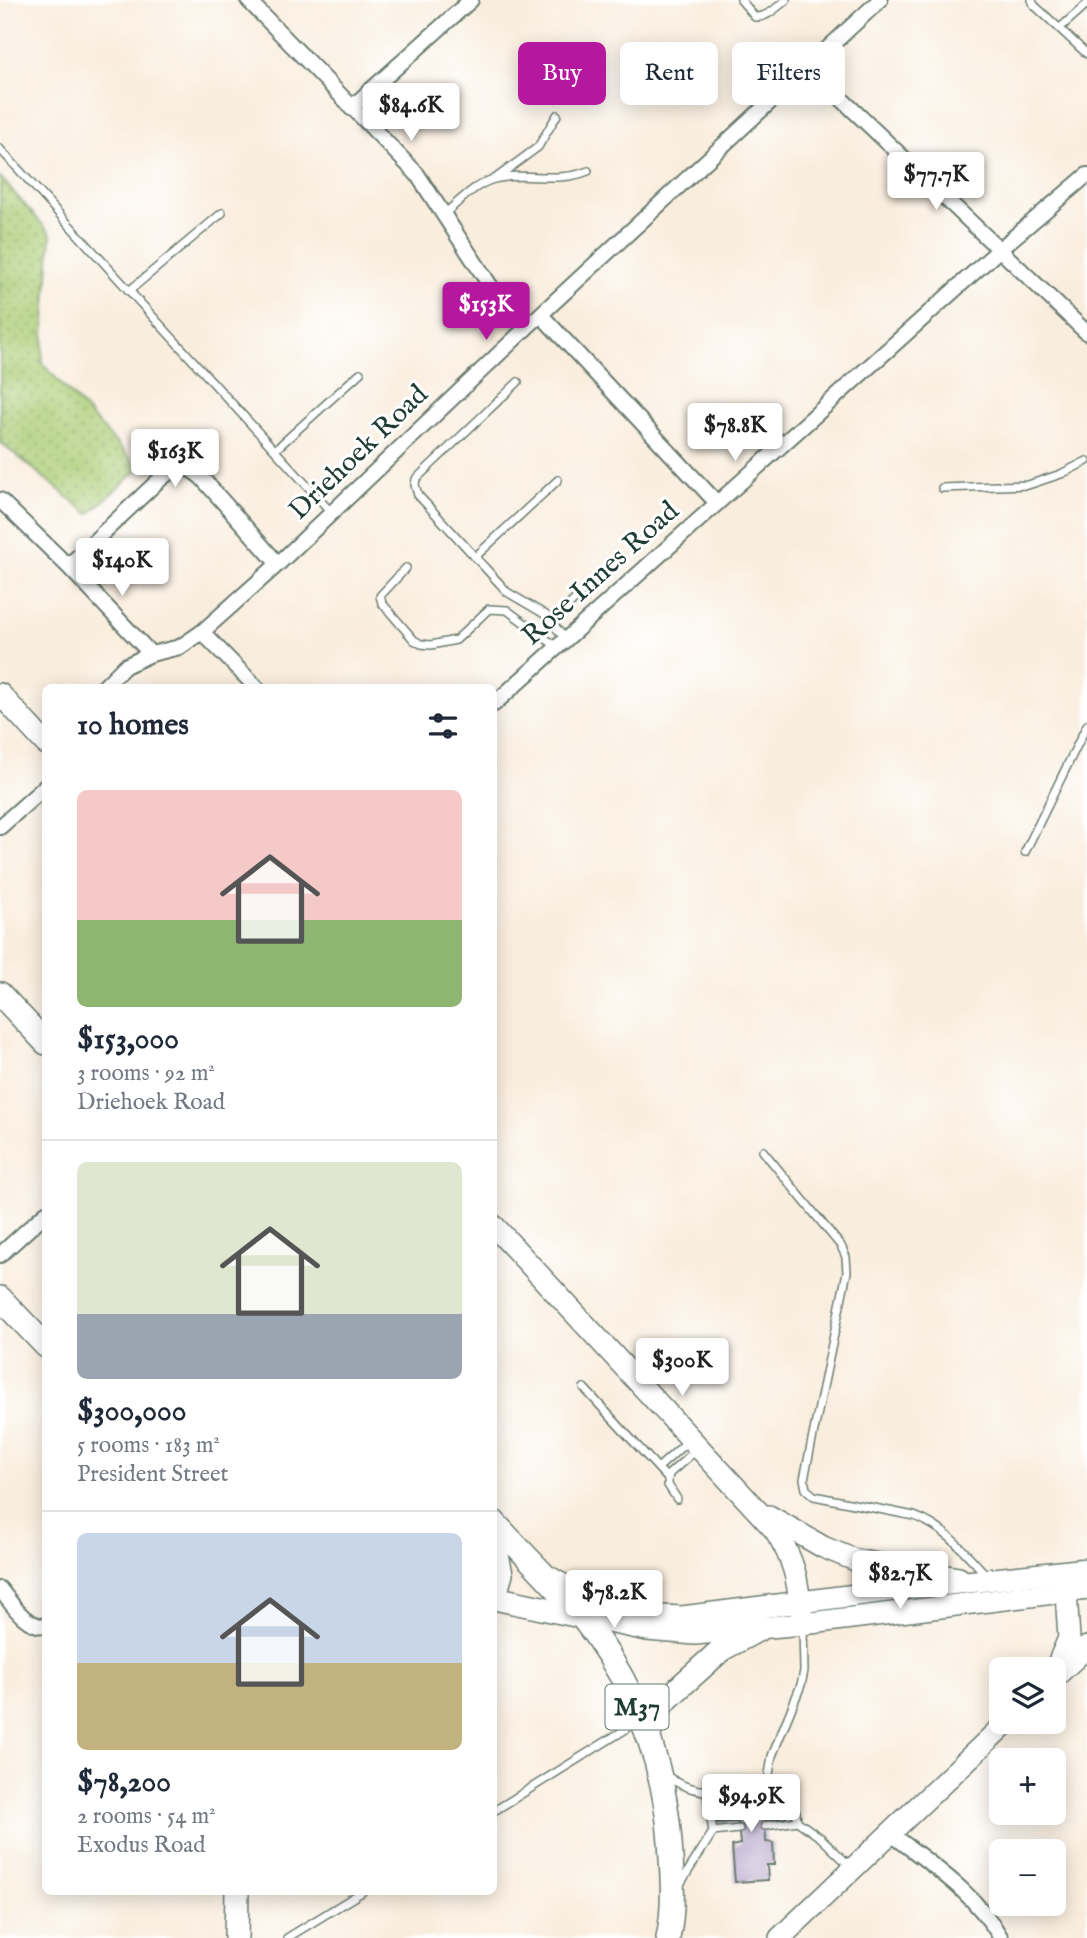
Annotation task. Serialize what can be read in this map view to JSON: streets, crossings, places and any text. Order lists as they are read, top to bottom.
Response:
{
  "streets": {
    "main road": ["M37"],
    "street": ["Driehoek Road", "Rose Innes Road"]
  },
  "page": {
    "chip": ["Buy", "Rent", "Filters"],
    "price": [
      "$84.6K",
      "$77.7K",
      "$153K",
      "$78.8K",
      "$163K",
      "$140K",
      "$300K",
      "$82.7K",
      "$78.2K",
      "$94.9K"
    ],
    "heading": "10 homes",
    "list": [
      {
        "name": "$153,000",
        "note": "3 rooms · 92 m² · Driehoek Road"
      },
      {
        "name": "$300,000",
        "note": "5 rooms · 183 m² · President Street"
      },
      {
        "name": "$78,200",
        "note": "2 rooms · 54 m² · Exodus Road"
      }
    ],
    "map_buttons": ["+", "−"]
  }
}
